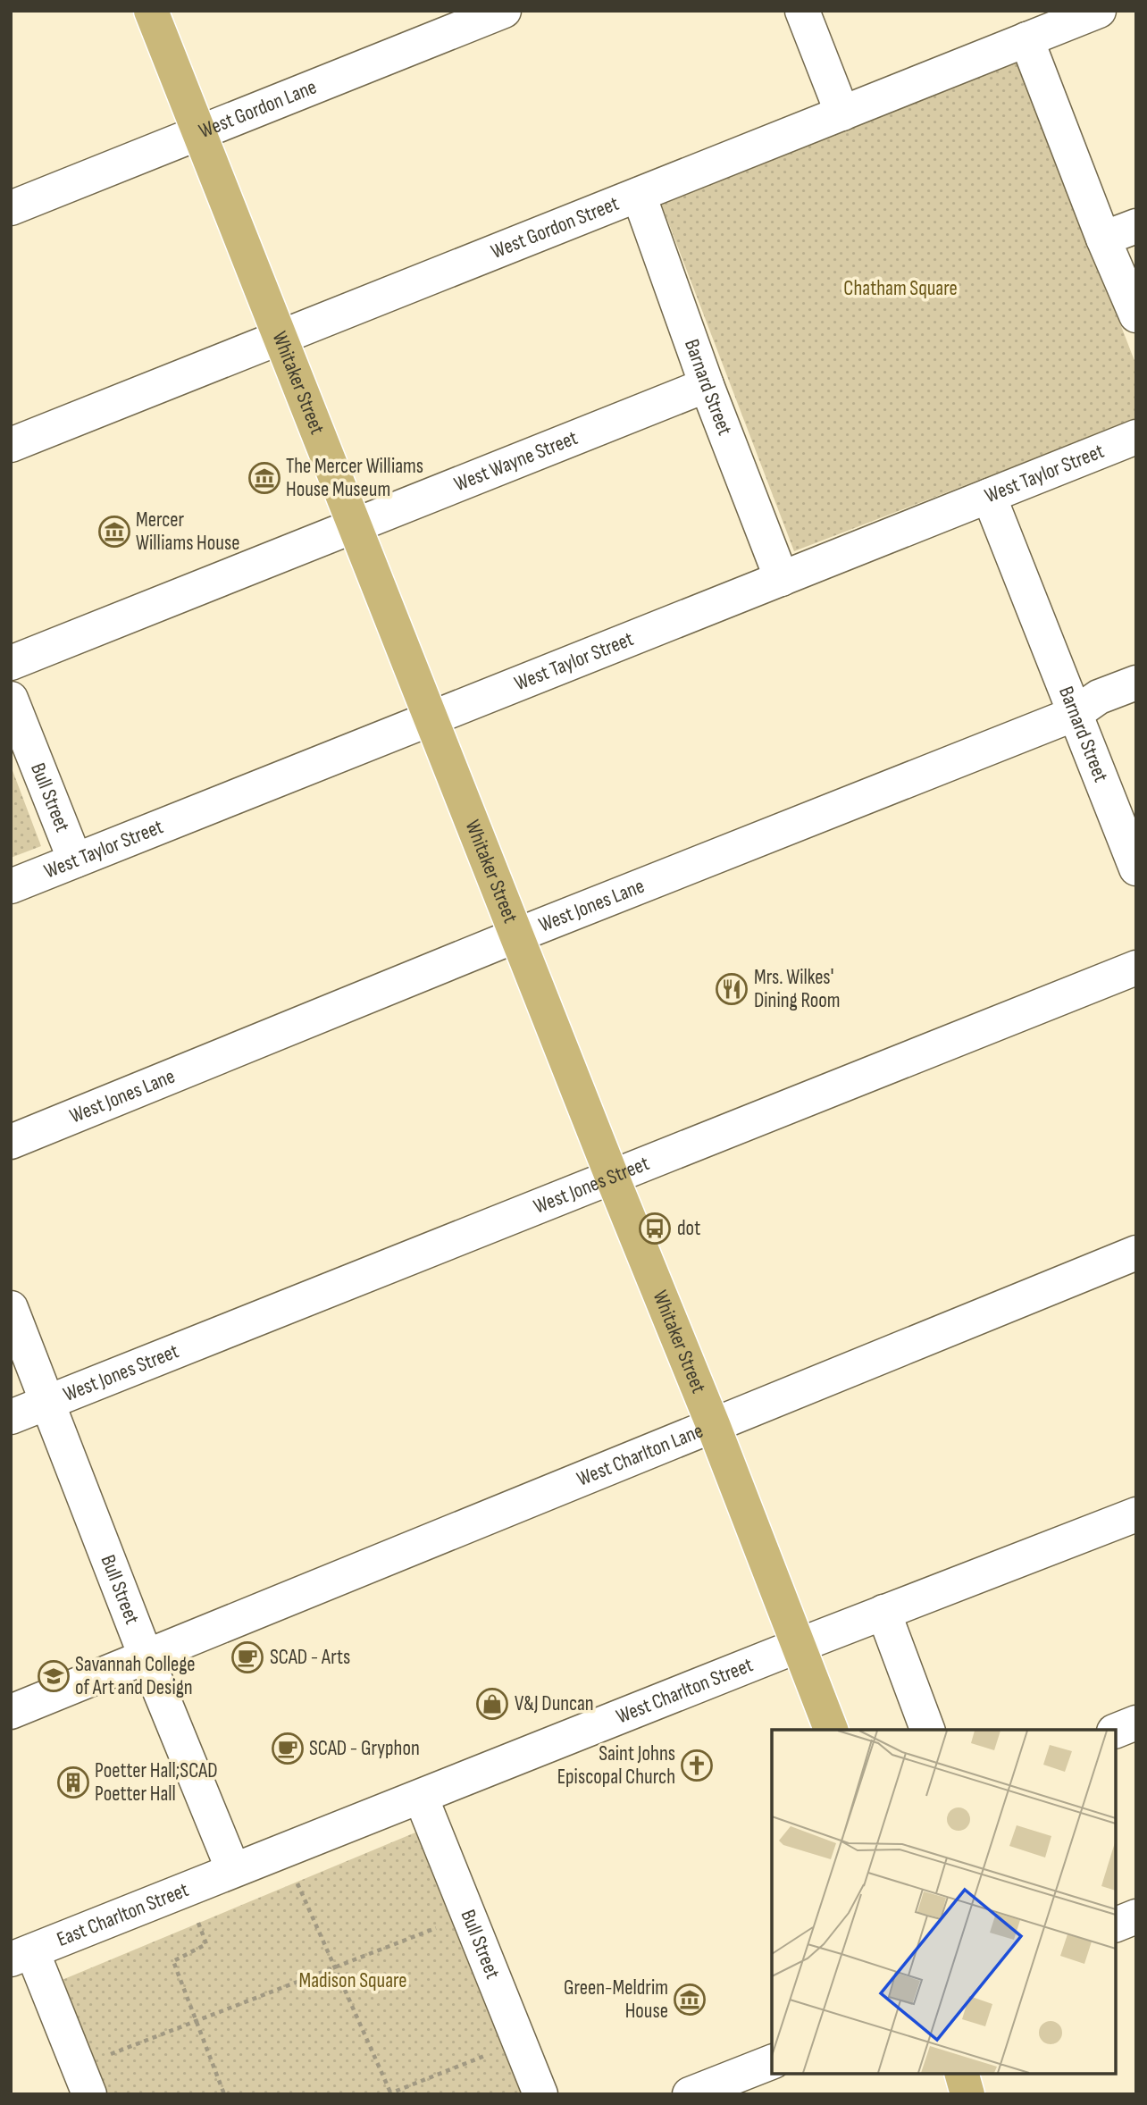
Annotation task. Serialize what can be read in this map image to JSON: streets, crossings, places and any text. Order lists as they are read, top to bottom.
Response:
{
  "streets": {
    "main road": ["Whitaker Street"],
    "street": [
      "West Gordon Lane",
      "West Gordon Street",
      "Barnard Street",
      "West Wayne Street",
      "West Taylor Street",
      "Bull Street",
      "West Jones Lane",
      "West Jones Street",
      "West Charlton Lane",
      "West Charlton Street",
      "East Charlton Street"
    ]
  },
  "crossings": [
    ["West Gordon Lane", "Whitaker Street"],
    ["West Gordon Street", "Whitaker Street"],
    ["West Gordon Street", "Barnard Street"],
    ["Whitaker Street", "West Wayne Street"],
    ["Whitaker Street", "West Taylor Street"],
    ["Whitaker Street", "West Jones Lane"],
    ["Whitaker Street", "West Jones Street"],
    ["Whitaker Street", "West Charlton Lane"],
    ["Whitaker Street", "West Charlton Street"],
    ["Barnard Street", "West Wayne Street"],
    ["Barnard Street", "West Taylor Street"],
    ["Barnard Street", "West Jones Lane"],
    ["West Taylor Street", "Bull Street"],
    ["Bull Street", "West Jones Street"],
    ["Bull Street", "West Charlton Lane"],
    ["Bull Street", "West Charlton Street"],
    ["Bull Street", "East Charlton Street"],
    ["West Charlton Street", "East Charlton Street"]
  ],
  "parks": ["Chatham Square", "Madison Square"],
  "places": {
    "museum": ["The Mercer Williams House Museum", "Mercer Williams House", "Green-Meldrim House"],
    "restaurant": ["Mrs. Wilkes' Dining Room"],
    "bus stop": ["dot"],
    "cafe": ["SCAD - Arts", "SCAD - Gryphon"],
    "school or university": ["Savannah College of Art and Design"],
    "shop": ["V&J Duncan"],
    "church": ["Saint Johns Episcopal Church"],
    "building": ["Poetter Hall;SCAD Poetter Hall"]
  }
}
